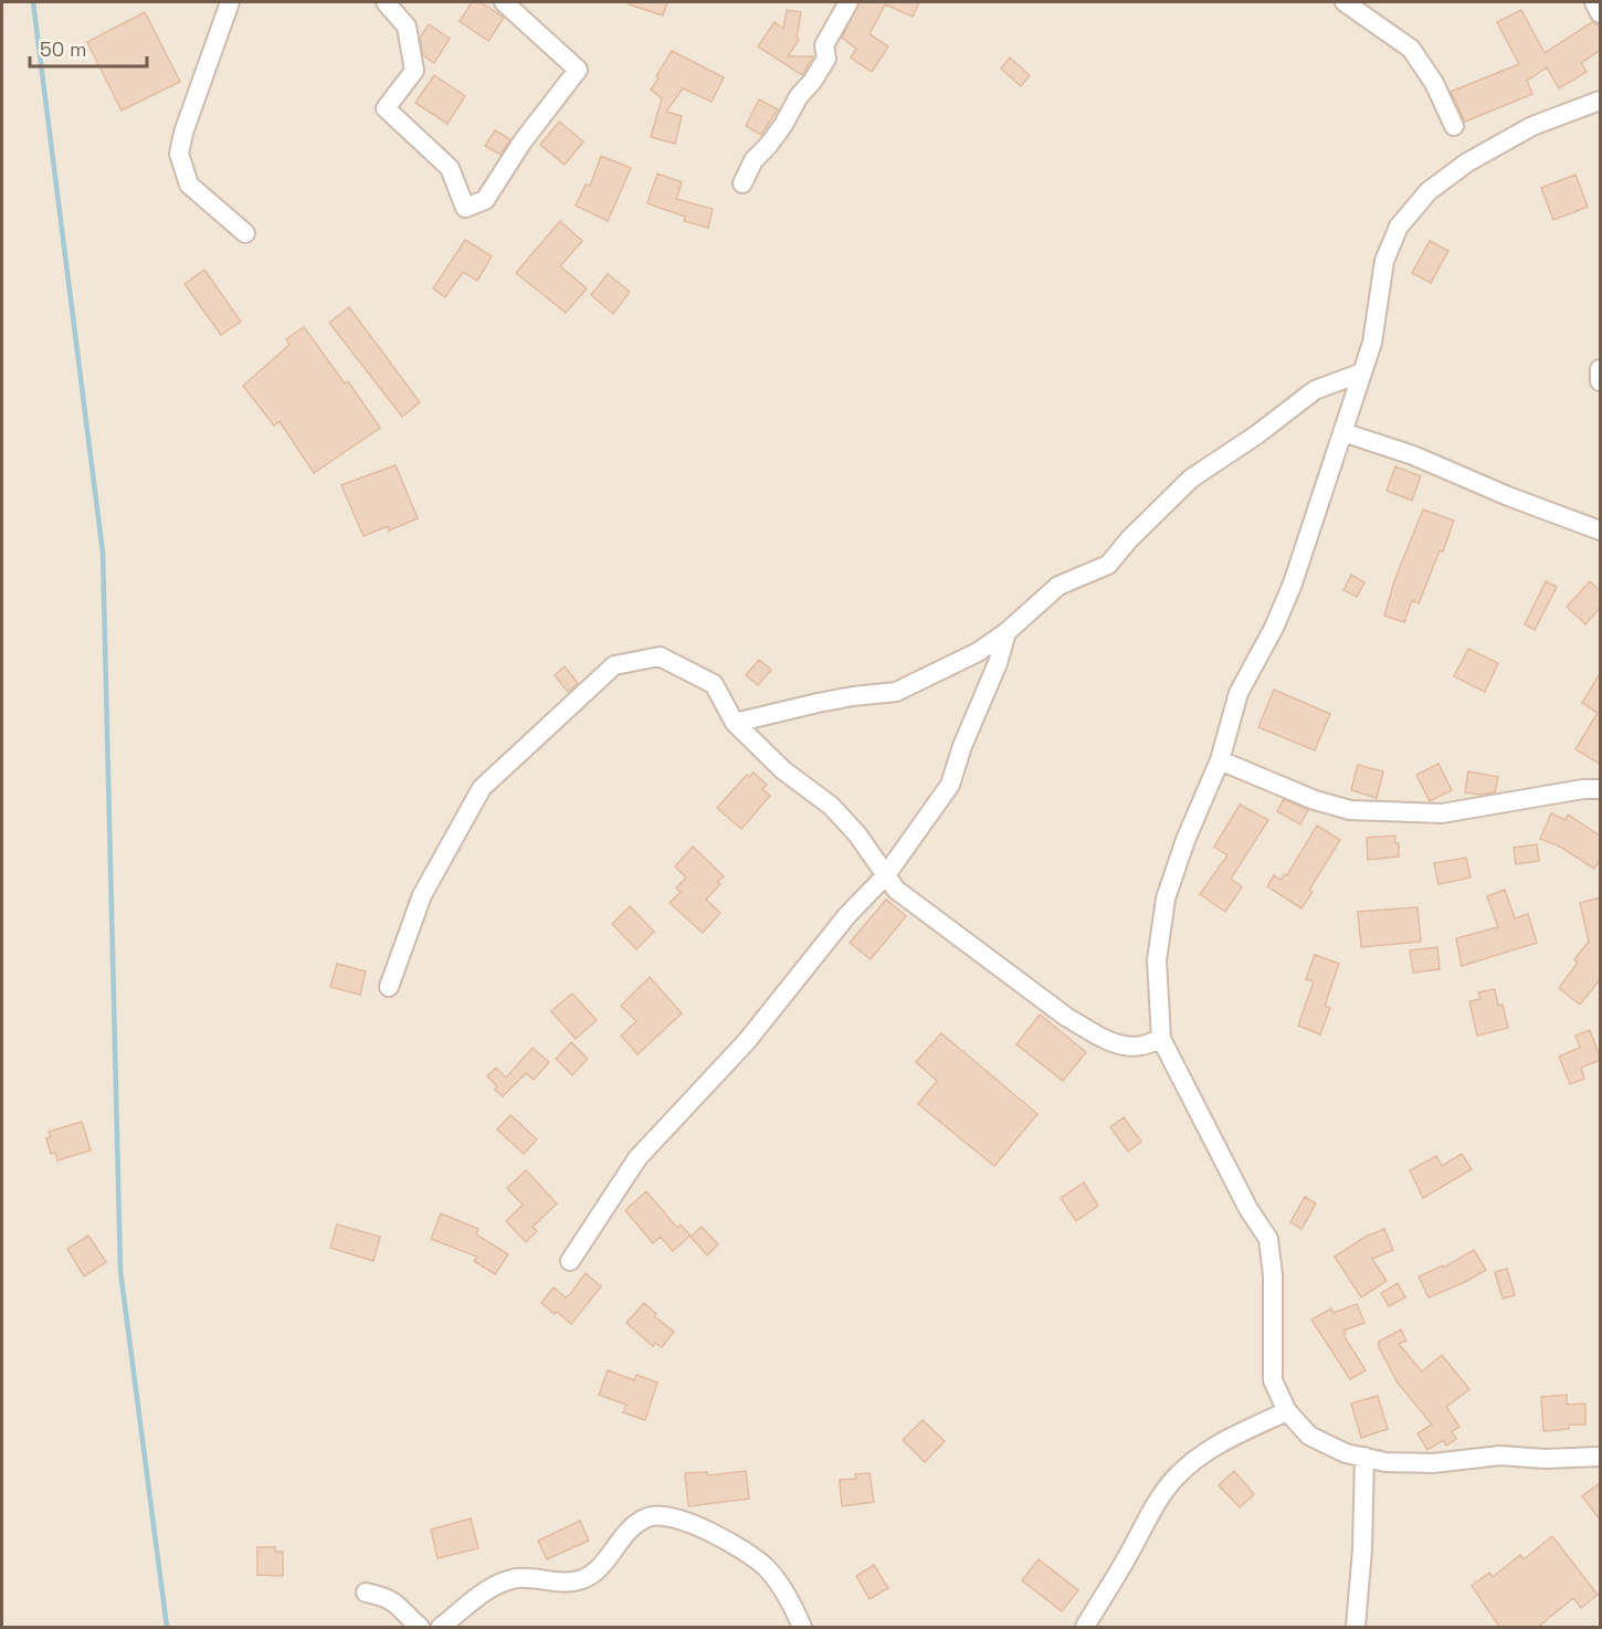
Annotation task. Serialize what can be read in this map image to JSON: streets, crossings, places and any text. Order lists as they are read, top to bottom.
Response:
{
  "scale_bar": "50 m"
}
